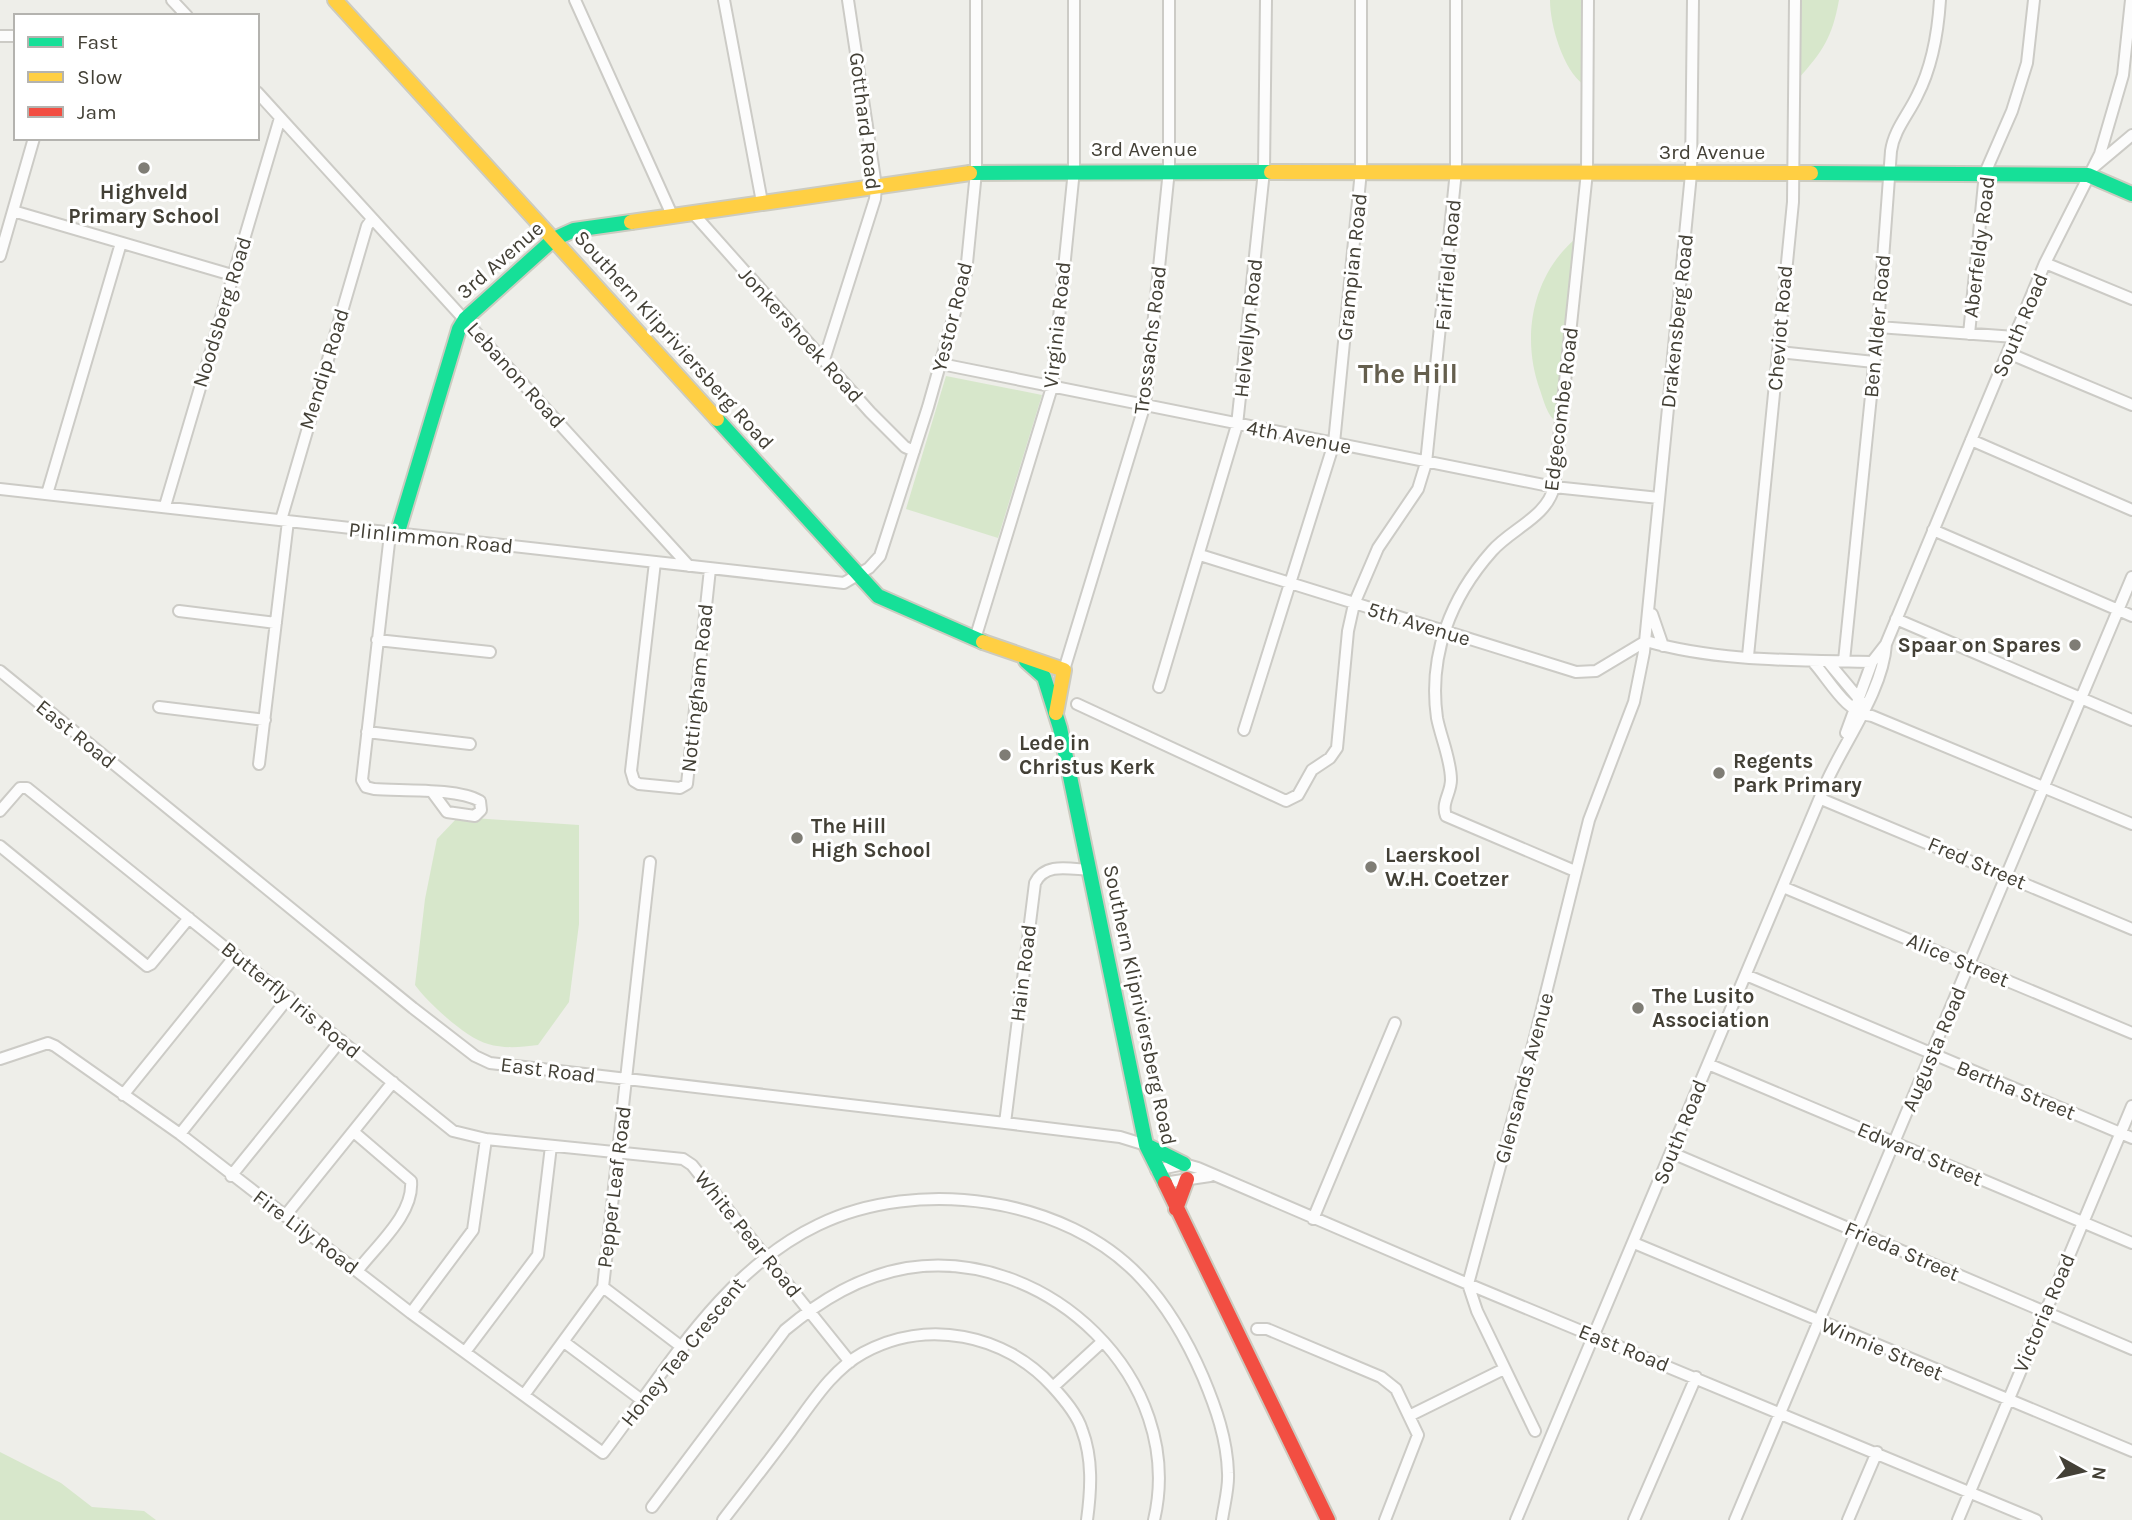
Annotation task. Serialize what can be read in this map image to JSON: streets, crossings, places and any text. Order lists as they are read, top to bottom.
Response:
{
  "streets": {
    "street": [
      "Gotthard Road",
      "3rd Avenue",
      "Aberfeldy Road",
      "Fairfield Road",
      "Grampian Road",
      "Noodsberg Road",
      "Yestor Road",
      "Drakensberg Road",
      "Virginia Road",
      "South Road",
      "Ben Alder Road",
      "Helvellyn Road",
      "Cheviot Road",
      "Jonkershoek Road",
      "Southern Klipriviersberg Road",
      "Trossachs Road",
      "Mendip Road",
      "Lebanon Road",
      "Edgecombe Road",
      "4th Avenue",
      "Plinlimmon Road",
      "5th Avenue",
      "Nottingham Road",
      "East Road",
      "Fred Street",
      "Alice Street",
      "Hain Road",
      "Butterfly Iris Road",
      "Augusta Road",
      "Glensands Avenue",
      "Bertha Street",
      "Edward Street",
      "Pepper Leaf Road",
      "Fire Lily Road",
      "White Pear Road",
      "Frieda Street",
      "Victoria Road",
      "Winnie Street",
      "Honey Tea Crescent"
    ]
  },
  "crossings": [
    ["Gotthard Road", "3rd Avenue"],
    ["Gotthard Road", "Jonkershoek Road"],
    ["3rd Avenue", "Aberfeldy Road"],
    ["3rd Avenue", "Fairfield Road"],
    ["3rd Avenue", "Grampian Road"],
    ["3rd Avenue", "Yestor Road"],
    ["3rd Avenue", "Drakensberg Road"],
    ["3rd Avenue", "Virginia Road"],
    ["3rd Avenue", "South Road"],
    ["3rd Avenue", "Ben Alder Road"],
    ["3rd Avenue", "Helvellyn Road"],
    ["3rd Avenue", "Cheviot Road"],
    ["3rd Avenue", "Jonkershoek Road"],
    ["3rd Avenue", "Southern Klipriviersberg Road"],
    ["3rd Avenue", "Trossachs Road"],
    ["3rd Avenue", "Lebanon Road"],
    ["3rd Avenue", "Edgecombe Road"],
    ["3rd Avenue", "Plinlimmon Road"],
    ["Fairfield Road", "4th Avenue"],
    ["Fairfield Road", "5th Avenue"],
    ["Grampian Road", "4th Avenue"],
    ["Grampian Road", "5th Avenue"],
    ["Noodsberg Road", "Lebanon Road"],
    ["Noodsberg Road", "Plinlimmon Road"],
    ["Yestor Road", "Jonkershoek Road"],
    ["Yestor Road", "Southern Klipriviersberg Road"],
    ["Yestor Road", "4th Avenue"],
    ["Yestor Road", "Plinlimmon Road"],
    ["Drakensberg Road", "4th Avenue"],
    ["Drakensberg Road", "5th Avenue"],
    ["Virginia Road", "Southern Klipriviersberg Road"],
    ["Virginia Road", "4th Avenue"],
    ["South Road", "East Road"],
    ["South Road", "Fred Street"],
    ["South Road", "Alice Street"],
    ["South Road", "Bertha Street"],
    ["South Road", "Edward Street"],
    ["South Road", "Frieda Street"],
    ["South Road", "Winnie Street"],
    ["Helvellyn Road", "4th Avenue"],
    ["Helvellyn Road", "5th Avenue"],
    ["Southern Klipriviersberg Road", "Trossachs Road"],
    ["Southern Klipriviersberg Road", "Plinlimmon Road"],
    ["Southern Klipriviersberg Road", "East Road"],
    ["Southern Klipriviersberg Road", "Hain Road"],
    ["Trossachs Road", "4th Avenue"],
    ["Mendip Road", "Lebanon Road"],
    ["Mendip Road", "Plinlimmon Road"],
    ["Lebanon Road", "Plinlimmon Road"],
    ["Edgecombe Road", "4th Avenue"],
    ["Edgecombe Road", "5th Avenue"],
    ["Edgecombe Road", "Glensands Avenue"],
    ["Plinlimmon Road", "Nottingham Road"],
    ["East Road", "Hain Road"],
    ["East Road", "Augusta Road"],
    ["East Road", "Glensands Avenue"],
    ["East Road", "Pepper Leaf Road"],
    ["East Road", "Victoria Road"],
    ["Fred Street", "Augusta Road"],
    ["Alice Street", "Augusta Road"],
    ["Butterfly Iris Road", "Pepper Leaf Road"],
    ["Butterfly Iris Road", "White Pear Road"],
    ["Augusta Road", "Bertha Street"],
    ["Augusta Road", "Edward Street"],
    ["Augusta Road", "Frieda Street"],
    ["Augusta Road", "Winnie Street"],
    ["Bertha Street", "Victoria Road"],
    ["Edward Street", "Victoria Road"],
    ["Pepper Leaf Road", "Fire Lily Road"],
    ["Pepper Leaf Road", "White Pear Road"],
    ["Fire Lily Road", "Honey Tea Crescent"],
    ["White Pear Road", "Honey Tea Crescent"],
    ["Frieda Street", "Victoria Road"],
    ["Victoria Road", "Winnie Street"]
  ],
  "districts": ["The Hill"],
  "places": [
    "Highveld Primary School",
    "Spaar on Spares",
    "Lede in Christus Kerk",
    "Regents Park Primary",
    "The Hill High School",
    "Laerskool W.H. Coetzer",
    "The Lusito Association"
  ],
  "legend": ["Fast", "Slow", "Jam"],
  "north": "right"
}
